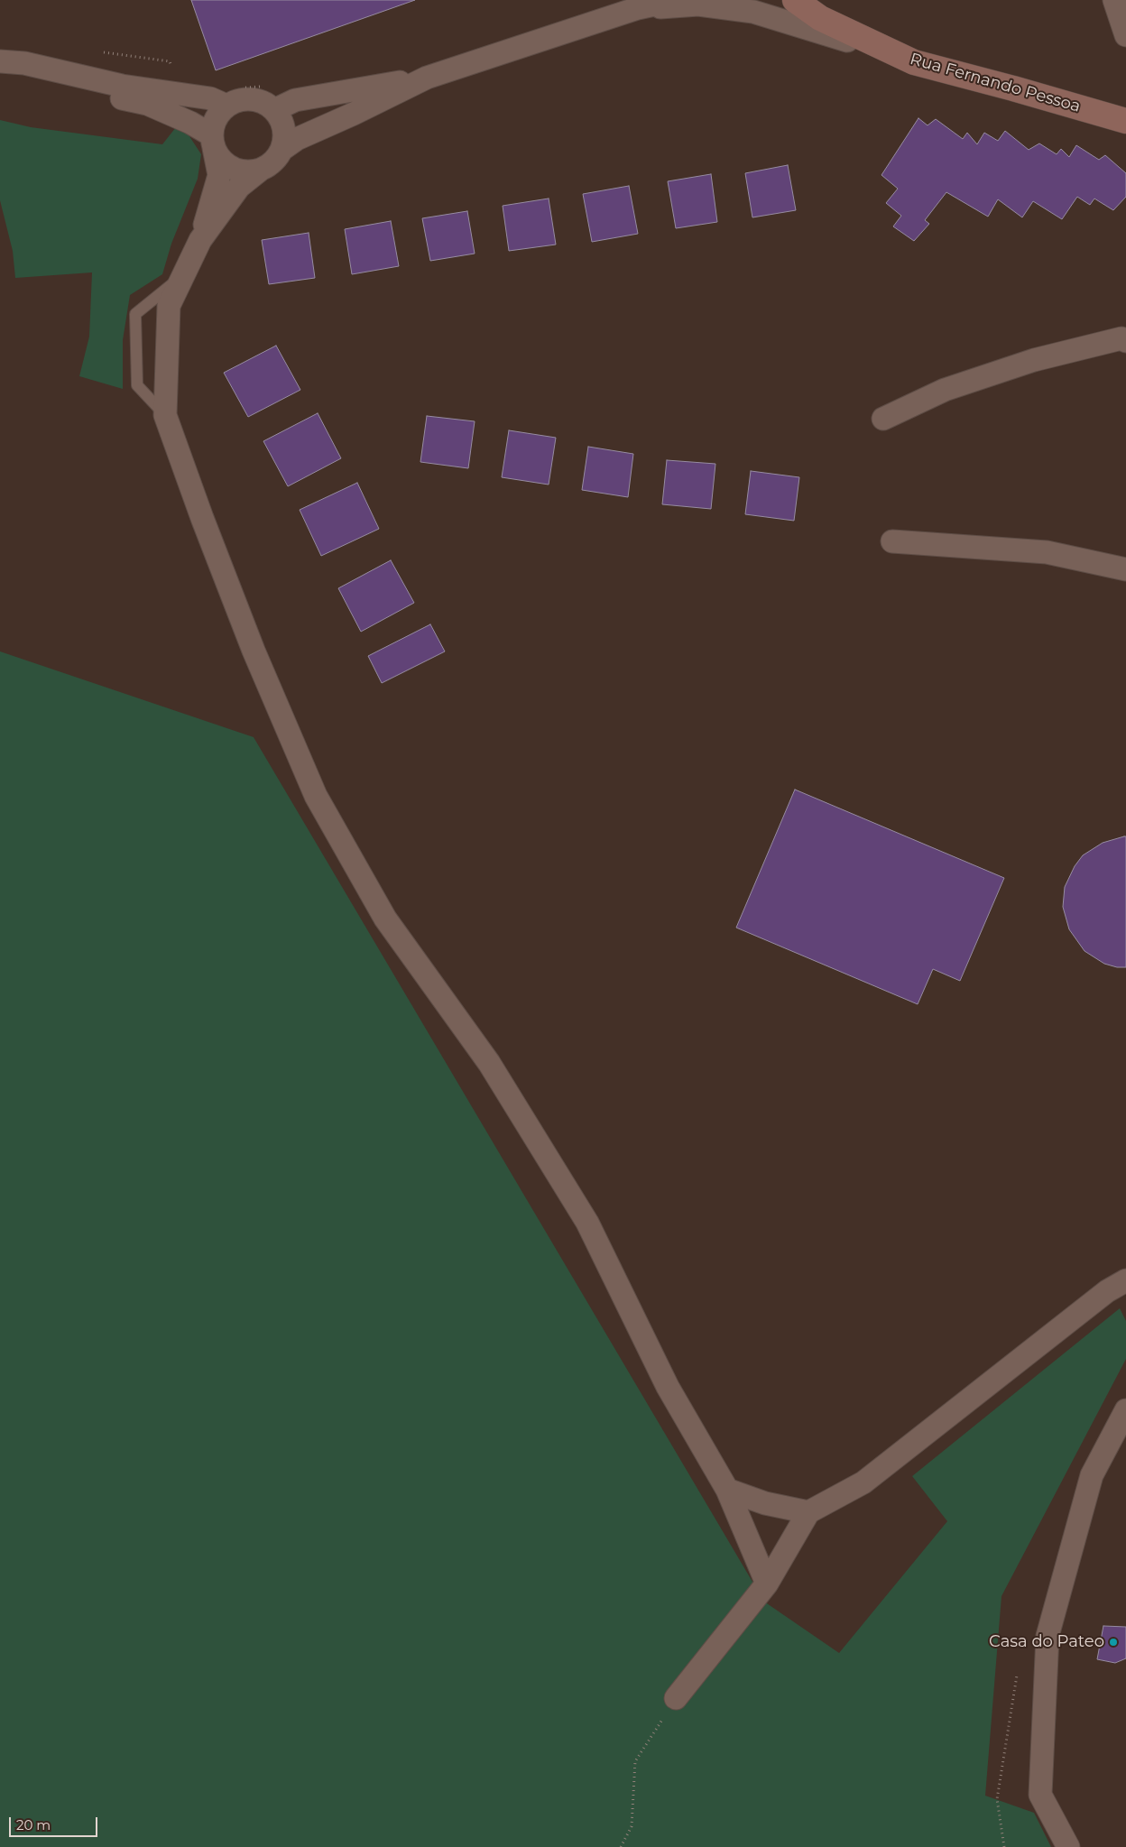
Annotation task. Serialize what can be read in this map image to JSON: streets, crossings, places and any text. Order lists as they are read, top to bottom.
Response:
{
  "streets": {
    "main road": ["Rua Fernando Pessoa"]
  },
  "places": ["Casa do Pateo"],
  "scale_bar": "20 m"
}
